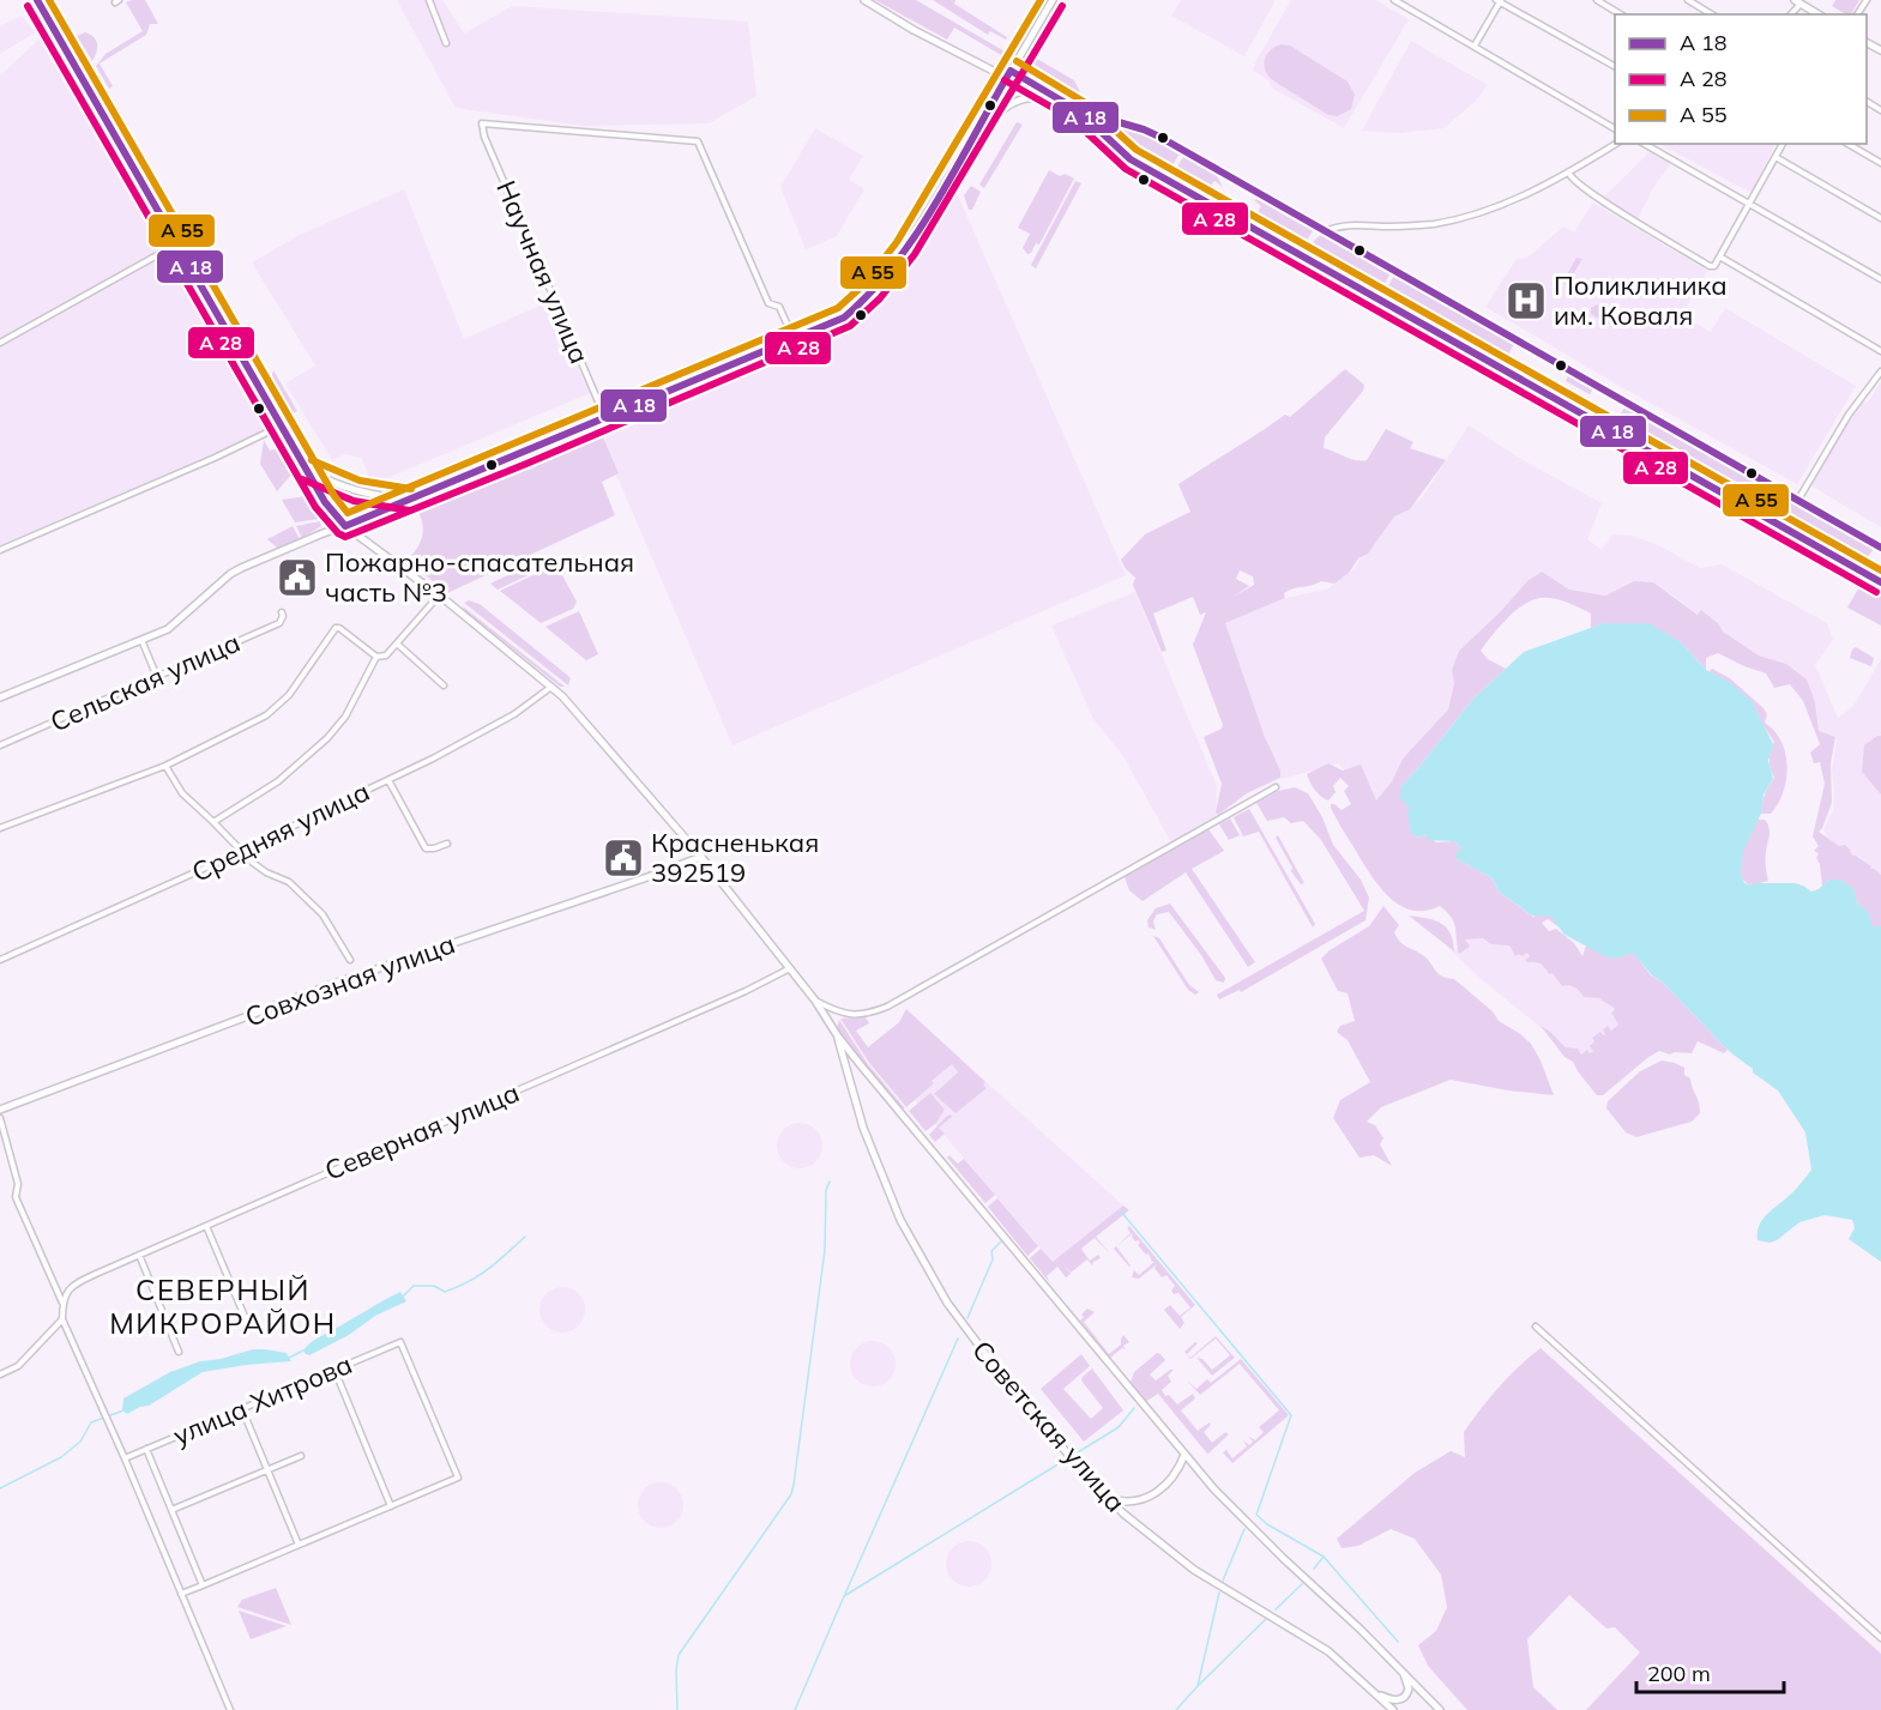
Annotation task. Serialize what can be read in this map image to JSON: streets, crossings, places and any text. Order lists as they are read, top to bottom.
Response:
{
  "streets": {
    "main road": ["Совхозная улица", "Советская улица"],
    "street": [
      "Научная улица",
      "Сельская улица",
      "Средняя улица",
      "Северная улица",
      "улица Хитрова"
    ]
  },
  "districts": ["СЕВЕРНЫЙ МИКРОРАЙОН"],
  "places": {
    "hospital": ["Поликлиника им. Коваля"],
    "public building": ["Пожарно-спасательная часть №3", "Красненькая 392519"]
  },
  "legend": ["А 18", "А 28", "А 55"],
  "scale_bar": "200 m"
}
